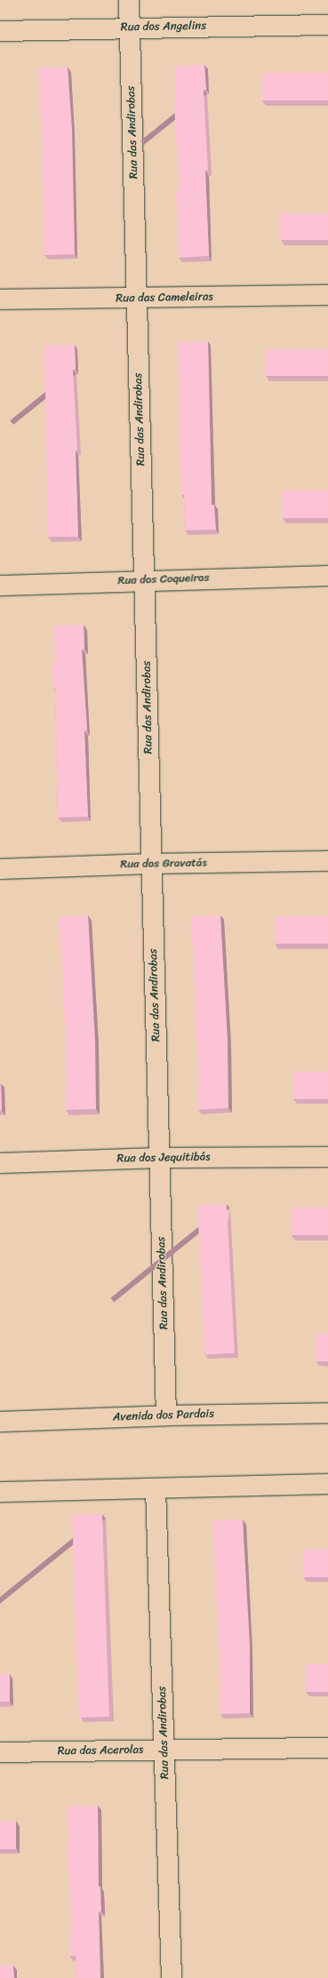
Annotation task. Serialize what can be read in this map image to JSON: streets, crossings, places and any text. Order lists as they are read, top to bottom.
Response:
{
  "streets": {
    "street": [
      "Rua dos Angelins",
      "Rua das Andirobas",
      "Rua das Cameleiras",
      "Rua dos Coqueiros",
      "Rua dos Gravatás",
      "Rua dos Jequitibás",
      "Avenida dos Pardais",
      "Rua das Acerolas"
    ]
  },
  "crossings": [
    ["Rua dos Angelins", "Rua das Andirobas"],
    ["Rua das Andirobas", "Rua das Cameleiras"],
    ["Rua das Andirobas", "Rua dos Coqueiros"],
    ["Rua das Andirobas", "Rua dos Gravatás"],
    ["Rua das Andirobas", "Rua dos Jequitibás"],
    ["Rua das Andirobas", "Avenida dos Pardais"],
    ["Rua das Andirobas", "Rua das Acerolas"]
  ]
}
